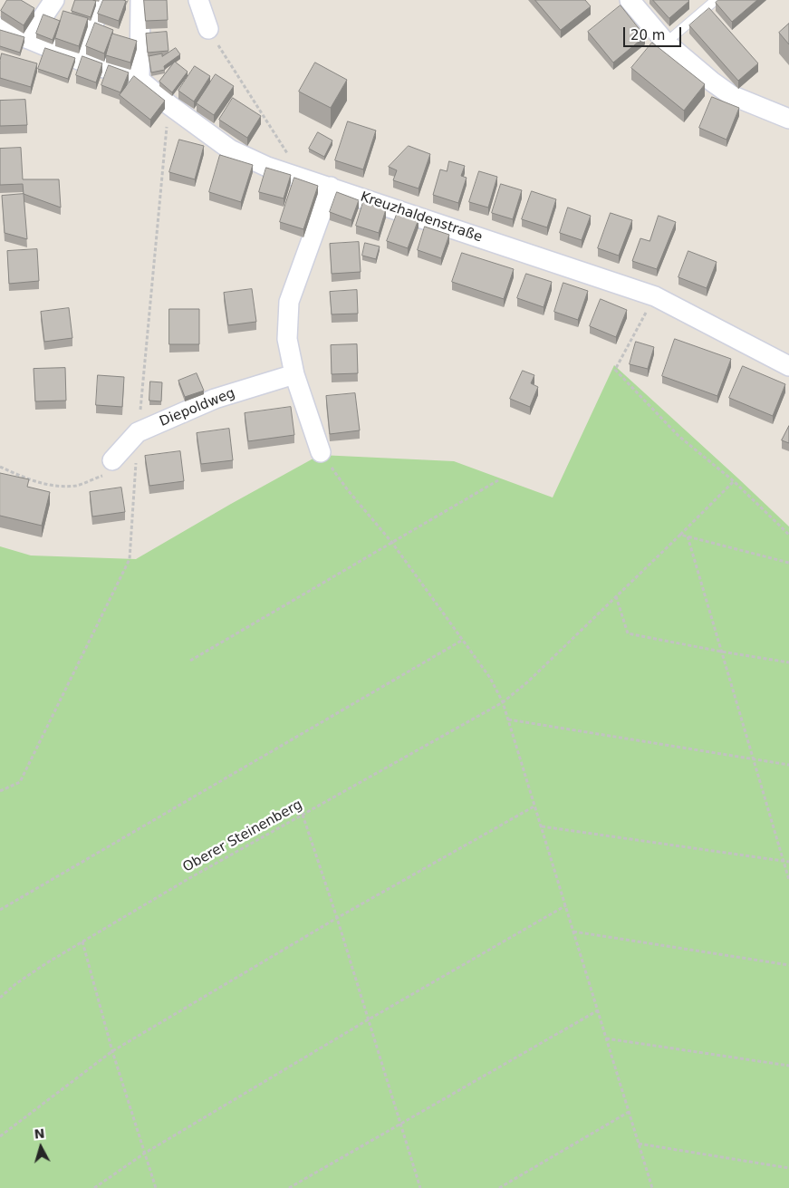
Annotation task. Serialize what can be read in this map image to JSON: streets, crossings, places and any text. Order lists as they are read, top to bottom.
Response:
{
  "streets": {
    "street": ["Kreuzhaldenstraße", "Diepoldweg"],
    "path": ["Oberer Steinenberg"]
  },
  "scale_bar": "20 m",
  "north": "top"
}
